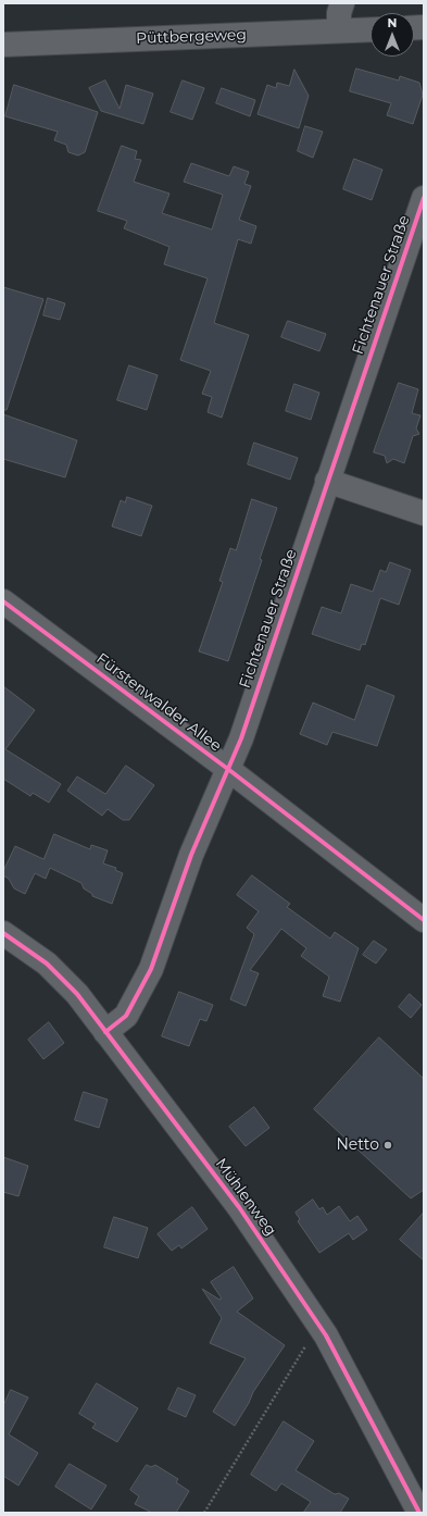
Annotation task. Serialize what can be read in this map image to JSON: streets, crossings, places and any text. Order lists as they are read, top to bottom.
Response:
{
  "streets": {
    "street": [
      "Püttbergeweg",
      "Fichtenauer Straße",
      "Fürstenwalder Allee",
      "Mühlenweg"
    ]
  },
  "crossings": [
    ["Fichtenauer Straße", "Fürstenwalder Allee"],
    ["Fichtenauer Straße", "Mühlenweg"]
  ],
  "places": ["Netto"],
  "north": "top"
}
